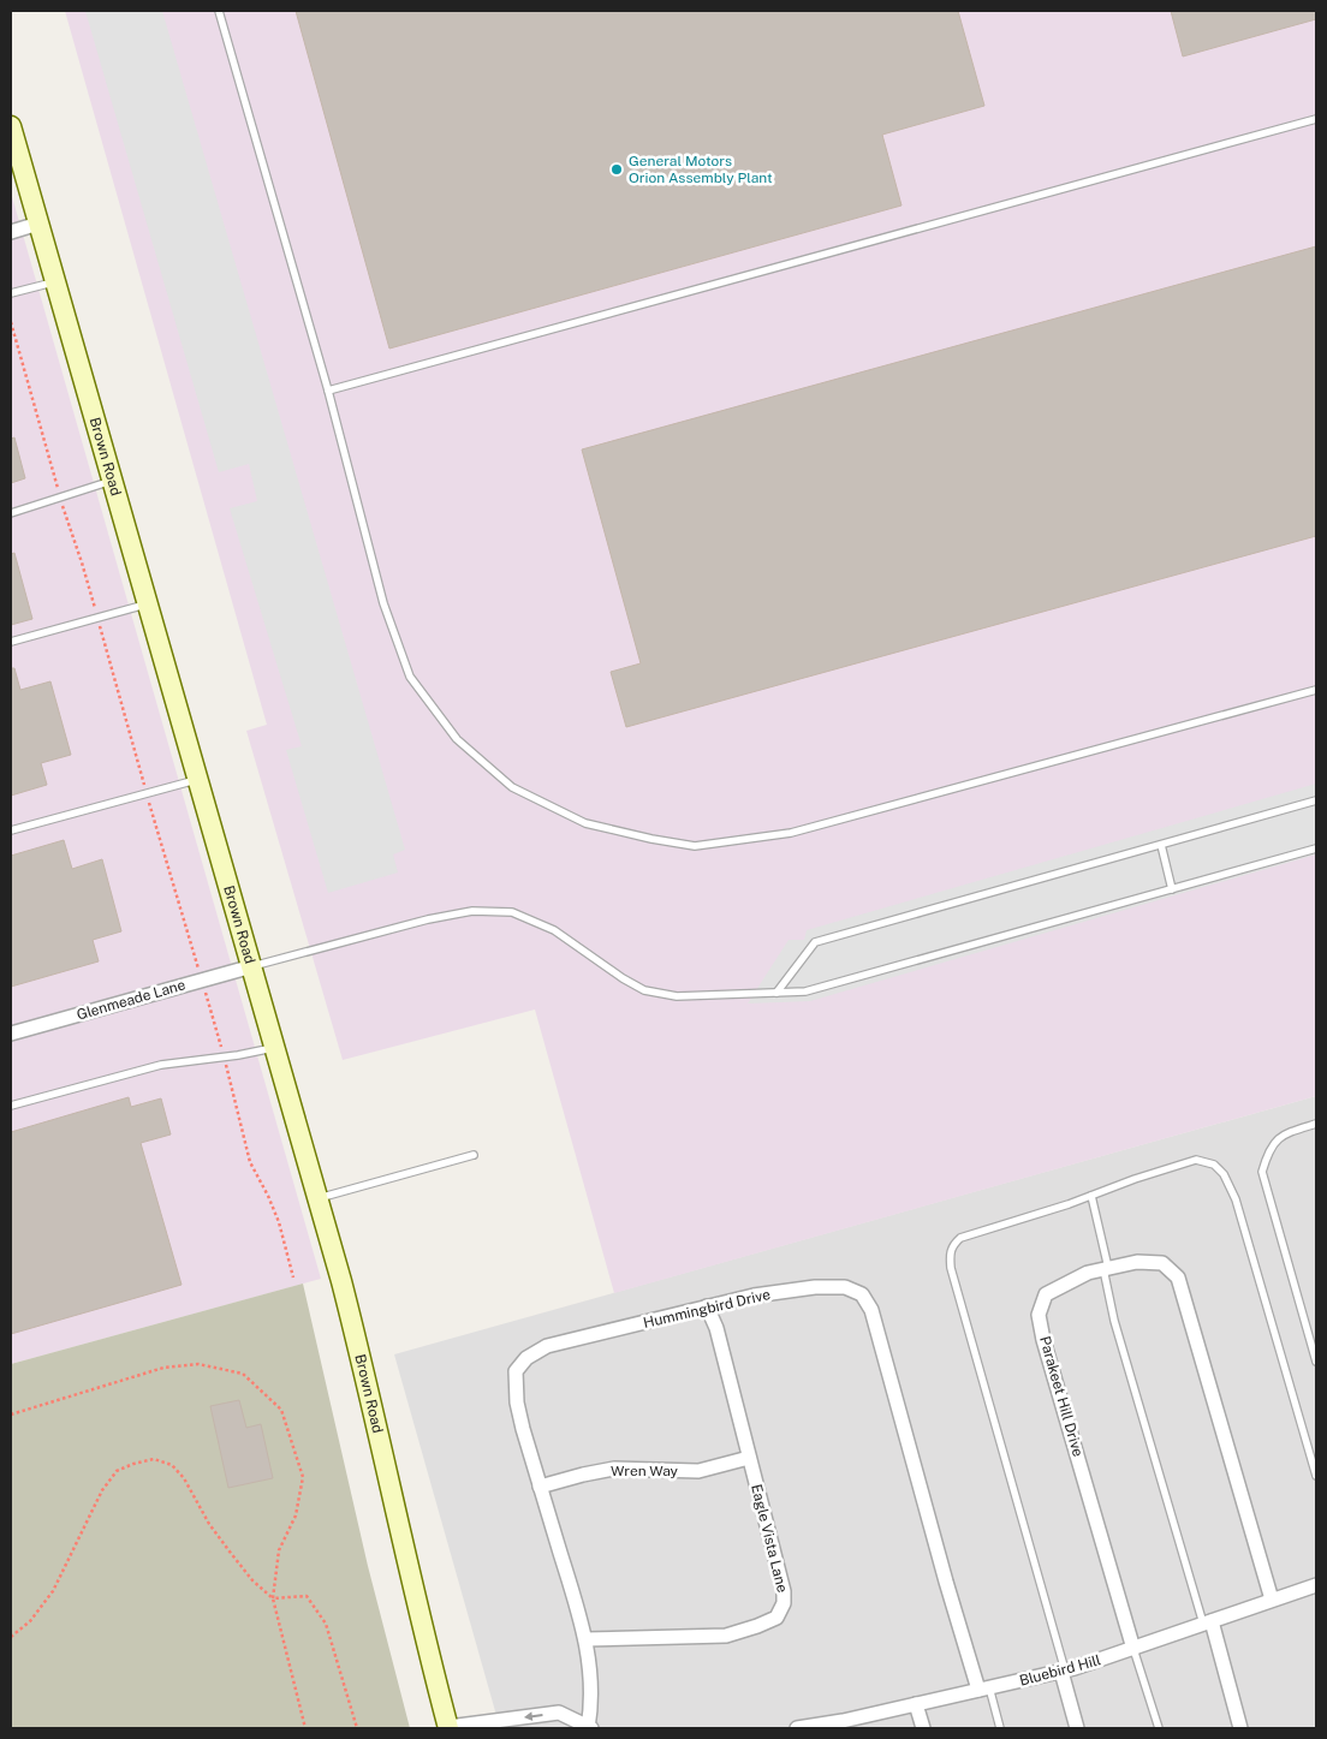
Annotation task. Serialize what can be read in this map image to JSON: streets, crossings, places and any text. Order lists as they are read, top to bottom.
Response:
{
  "streets": {
    "main road": ["Brown Road"],
    "street": [
      "Glenmeade Lane",
      "Hummingbird Drive",
      "Parakeet Hill Drive",
      "Wren Way",
      "Eagle Vista Lane",
      "Bluebird Hill"
    ]
  },
  "crossings": [
    ["Brown Road", "Glenmeade Lane"],
    ["Hummingbird Drive", "Wren Way"],
    ["Hummingbird Drive", "Eagle Vista Lane"],
    ["Hummingbird Drive", "Bluebird Hill"],
    ["Parakeet Hill Drive", "Bluebird Hill"],
    ["Wren Way", "Eagle Vista Lane"]
  ],
  "places": ["General Motors Orion Assembly Plant"]
}
